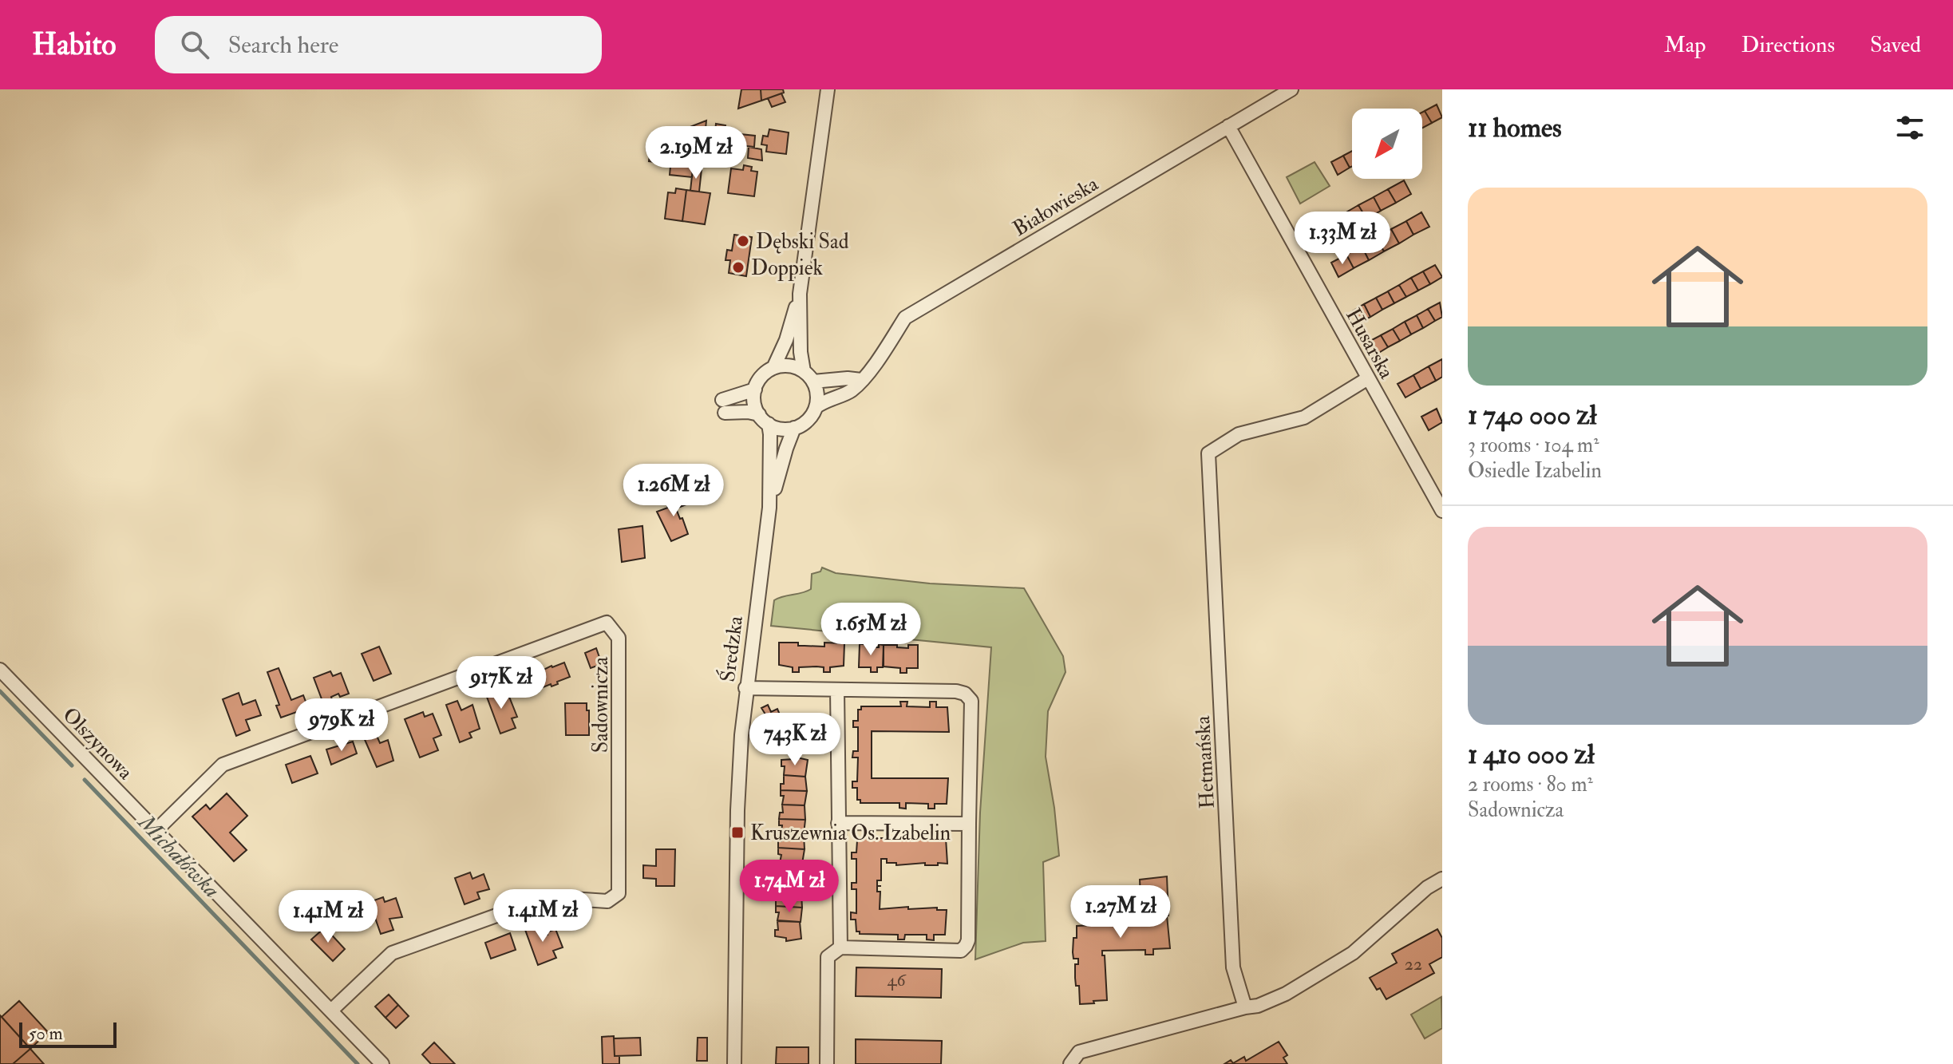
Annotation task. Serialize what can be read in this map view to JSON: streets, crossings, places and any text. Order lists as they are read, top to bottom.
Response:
{
  "streets": {
    "street": [
      "Białowieska",
      "Husarska",
      "Średzka",
      "Sadownicza",
      "Olszynowa",
      "Hetmańska"
    ]
  },
  "crossings": [
    ["Białowieska", "Husarska"],
    ["Białowieska", "Średzka"],
    ["Husarska", "Hetmańska"],
    ["Sadownicza", "Olszynowa"]
  ],
  "water": ["Michałówka"],
  "places": {
    "other": ["Dębski Sad", "Doppiek"],
    "transit": ["Kruszewnia Os. Izabelin"]
  },
  "house_numbers": ["22", "46"],
  "scale_bar": "50 m",
  "north": "bottom left",
  "page": {
    "header": "Habito",
    "search": "Search here",
    "nav": ["Map", "Directions", "Saved"],
    "heading": "11 homes",
    "price": [
      "2.19M zł",
      "1.33M zł",
      "1.26M zł",
      "1.65M zł",
      "917K zł",
      "979K zł",
      "743K zł",
      "1.74M zł",
      "1.27M zł",
      "1.41M zł",
      "1.41M zł"
    ],
    "list": [
      {
        "name": "1 740 000 zł",
        "note": "3 rooms · 104 m² · Osiedle Izabelin"
      },
      {
        "name": "1 410 000 zł",
        "note": "2 rooms · 80 m² · Sadownicza"
      }
    ],
    "scale": "50 m"
  }
}
